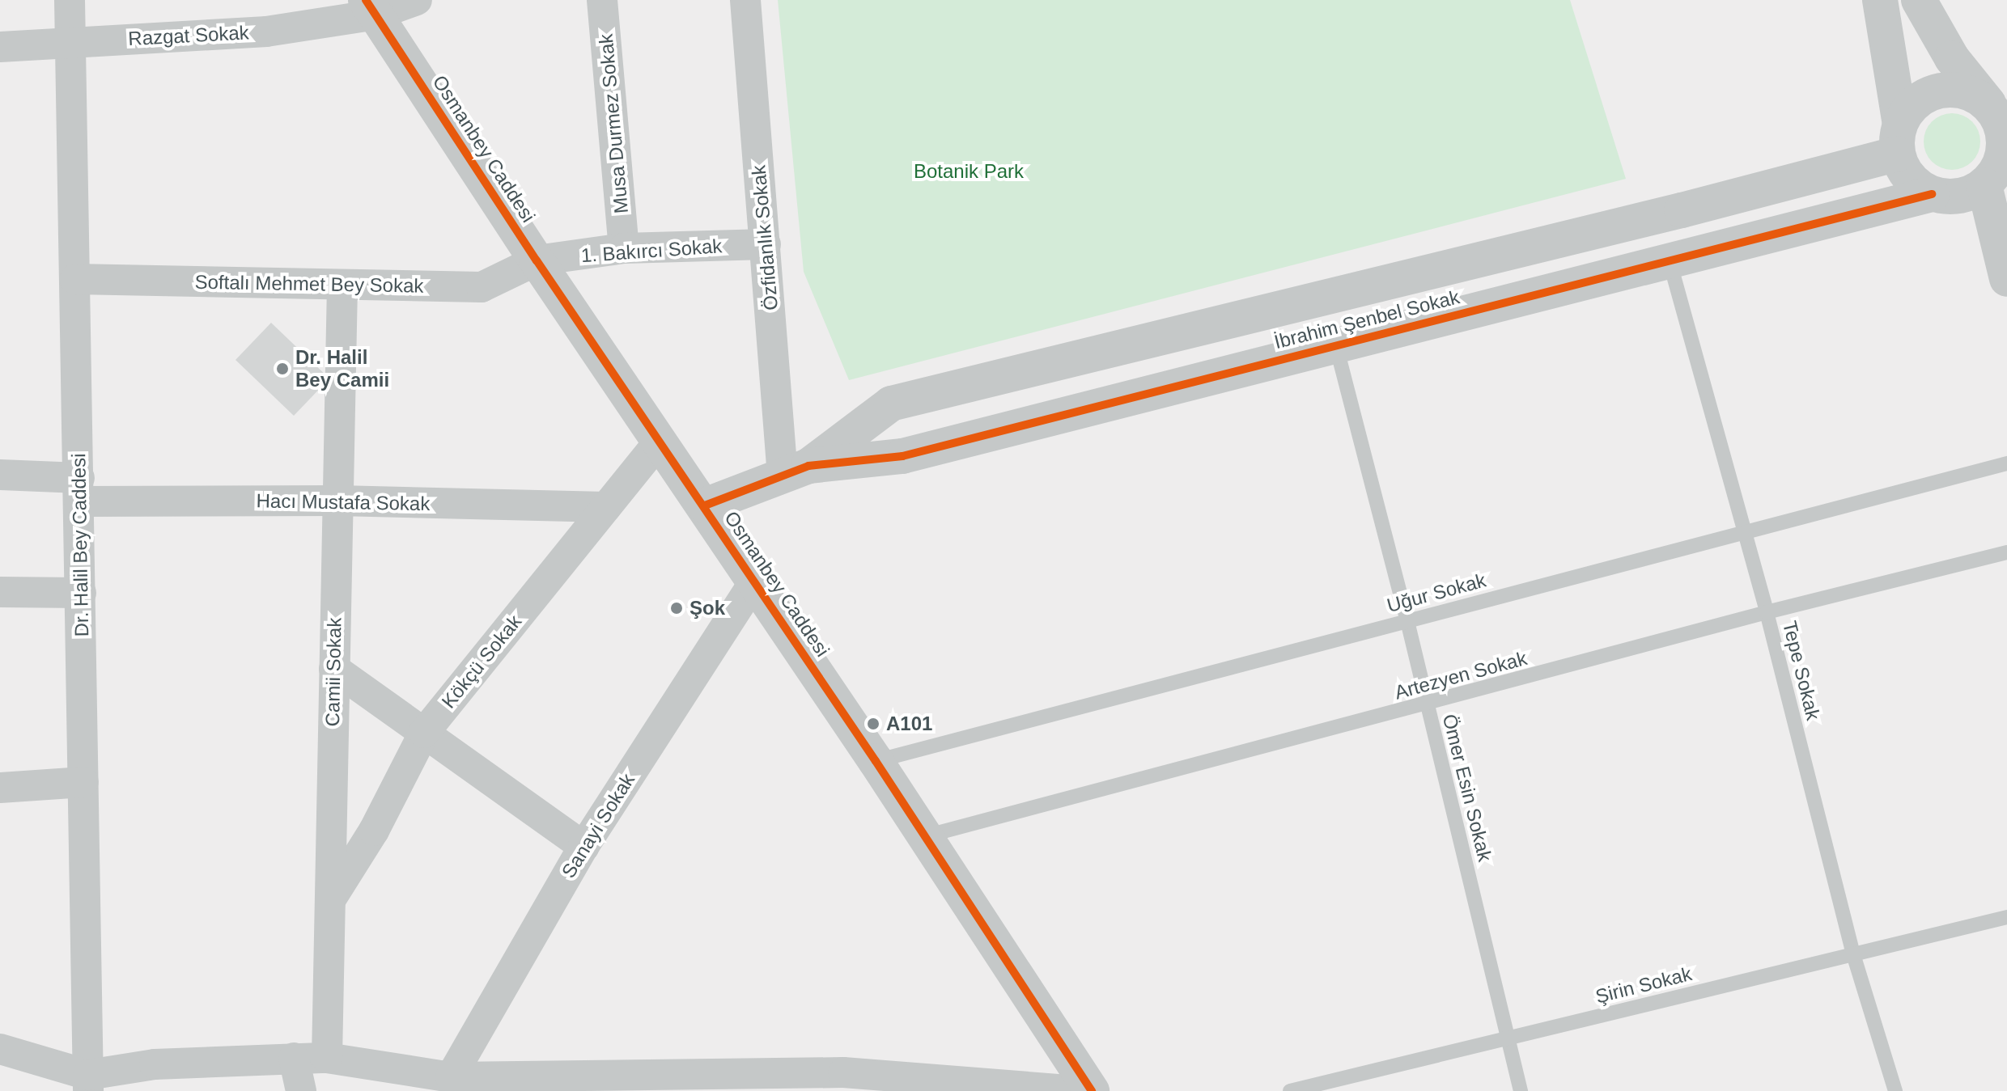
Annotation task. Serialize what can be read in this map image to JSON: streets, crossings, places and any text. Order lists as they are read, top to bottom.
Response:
{
  "streets": {
    "street": [
      "Razgat Sokak",
      "Musa Durmez Sokak",
      "Osmanbey Caddesi",
      "Özfidanlık Sokak",
      "1. Bakırcı Sokak",
      "Softalı Mehmet Bey Sokak",
      "İbrahim Şenbel Sokak",
      "Hacı Mustafa Sokak",
      "Dr. Halil Bey Caddesi",
      "Kökçü Sokak",
      "Camii Sokak",
      "Sanayi Sokak"
    ],
    "lane": [
      "Uğur Sokak",
      "Tepe Sokak",
      "Artezyen Sokak",
      "Ömer Esin Sokak",
      "Şirin Sokak"
    ]
  },
  "crossings": [
    ["Razgat Sokak", "Osmanbey Caddesi"],
    ["Razgat Sokak", "Dr. Halil Bey Caddesi"],
    ["Musa Durmez Sokak", "1. Bakırcı Sokak"],
    ["Osmanbey Caddesi", "1. Bakırcı Sokak"],
    ["Osmanbey Caddesi", "Softalı Mehmet Bey Sokak"],
    ["Osmanbey Caddesi", "Uğur Sokak"],
    ["Osmanbey Caddesi", "Kökçü Sokak"],
    ["Osmanbey Caddesi", "Artezyen Sokak"],
    ["Osmanbey Caddesi", "Sanayi Sokak"],
    ["Özfidanlık Sokak", "1. Bakırcı Sokak"],
    ["Özfidanlık Sokak", "İbrahim Şenbel Sokak"],
    ["1. Bakırcı Sokak", "Softalı Mehmet Bey Sokak"],
    ["Softalı Mehmet Bey Sokak", "Dr. Halil Bey Caddesi"],
    ["Softalı Mehmet Bey Sokak", "Camii Sokak"],
    ["İbrahim Şenbel Sokak", "Tepe Sokak"],
    ["İbrahim Şenbel Sokak", "Ömer Esin Sokak"],
    ["Hacı Mustafa Sokak", "Dr. Halil Bey Caddesi"],
    ["Hacı Mustafa Sokak", "Kökçü Sokak"],
    ["Hacı Mustafa Sokak", "Camii Sokak"],
    ["Uğur Sokak", "Tepe Sokak"],
    ["Uğur Sokak", "Ömer Esin Sokak"],
    ["Kökçü Sokak", "Camii Sokak"],
    ["Tepe Sokak", "Artezyen Sokak"],
    ["Tepe Sokak", "Şirin Sokak"],
    ["Artezyen Sokak", "Ömer Esin Sokak"],
    ["Ömer Esin Sokak", "Şirin Sokak"]
  ],
  "parks": ["Botanik Park"],
  "places": ["Dr. Halil Bey Camii", "Şok", "A101"]
}
